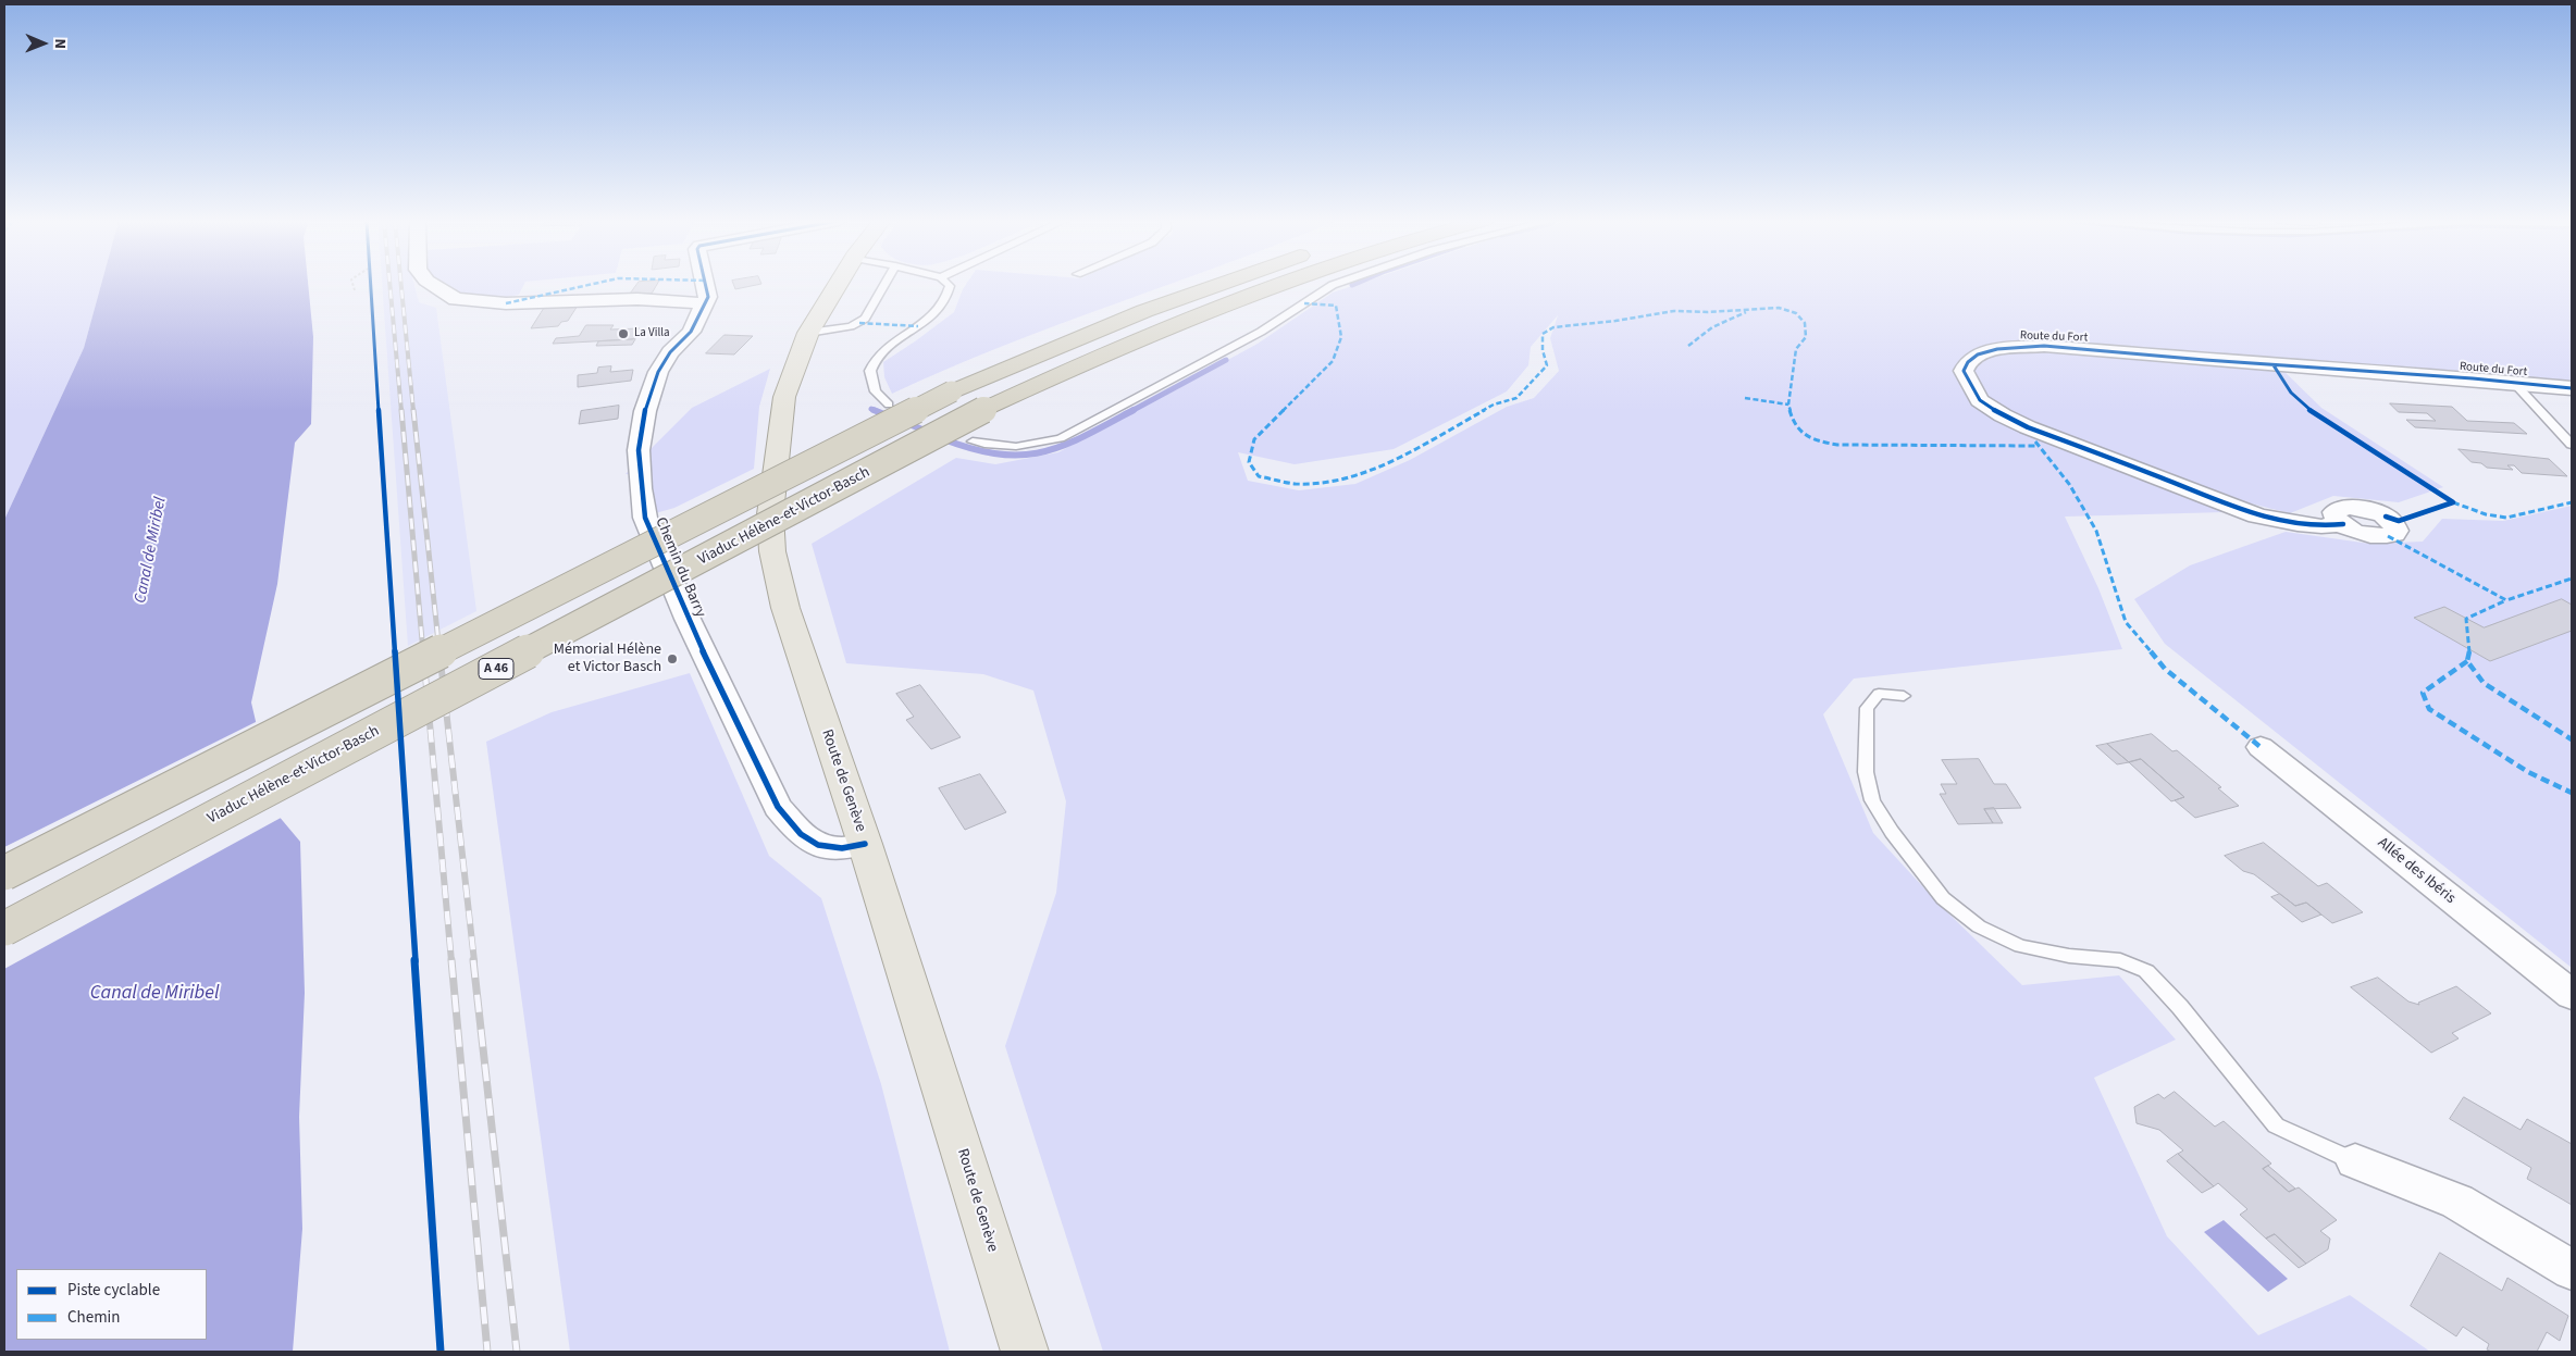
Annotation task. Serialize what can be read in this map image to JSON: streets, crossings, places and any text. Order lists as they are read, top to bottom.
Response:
{
  "streets": {
    "highway": ["Viaduc Hélène-et-Victor-Basch", "A 46"],
    "main road": ["Route de Genève"],
    "street": ["Route du Fort", "Chemin du Barry", "Allée des Ibéris"]
  },
  "crossings": [
    ["Chemin du Barry", "Route de Genève"]
  ],
  "water": ["Canal de Miribel"],
  "places": ["La Villa", "Mémorial Hélène et Victor Basch"],
  "legend": ["Piste cyclable", "Chemin"],
  "north": "right"
}
